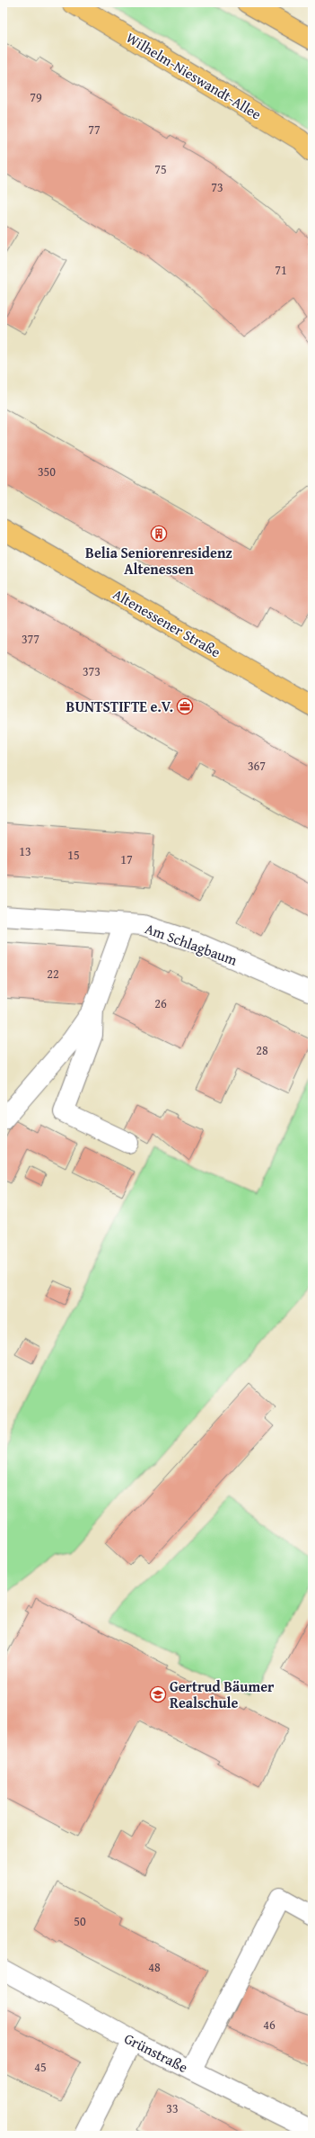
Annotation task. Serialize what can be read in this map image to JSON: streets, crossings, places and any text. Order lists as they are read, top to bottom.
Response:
{
  "streets": {
    "main road": ["Wilhelm-Nieswandt-Allee", "Altenessener Straße"],
    "street": ["Am Schlagbaum", "Grünstraße"]
  },
  "places": {
    "building": ["Belia Seniorenresidenz Altenessen"],
    "office": ["BUNTSTIFTE e.V."],
    "school or university": ["Gertrud Bäumer Realschule"]
  },
  "house_numbers": [
    "79",
    "77",
    "75",
    "73",
    "71",
    "350",
    "377",
    "373",
    "367",
    "13",
    "15",
    "17",
    "22",
    "26",
    "28",
    "50",
    "48",
    "46",
    "45",
    "33"
  ]
}
